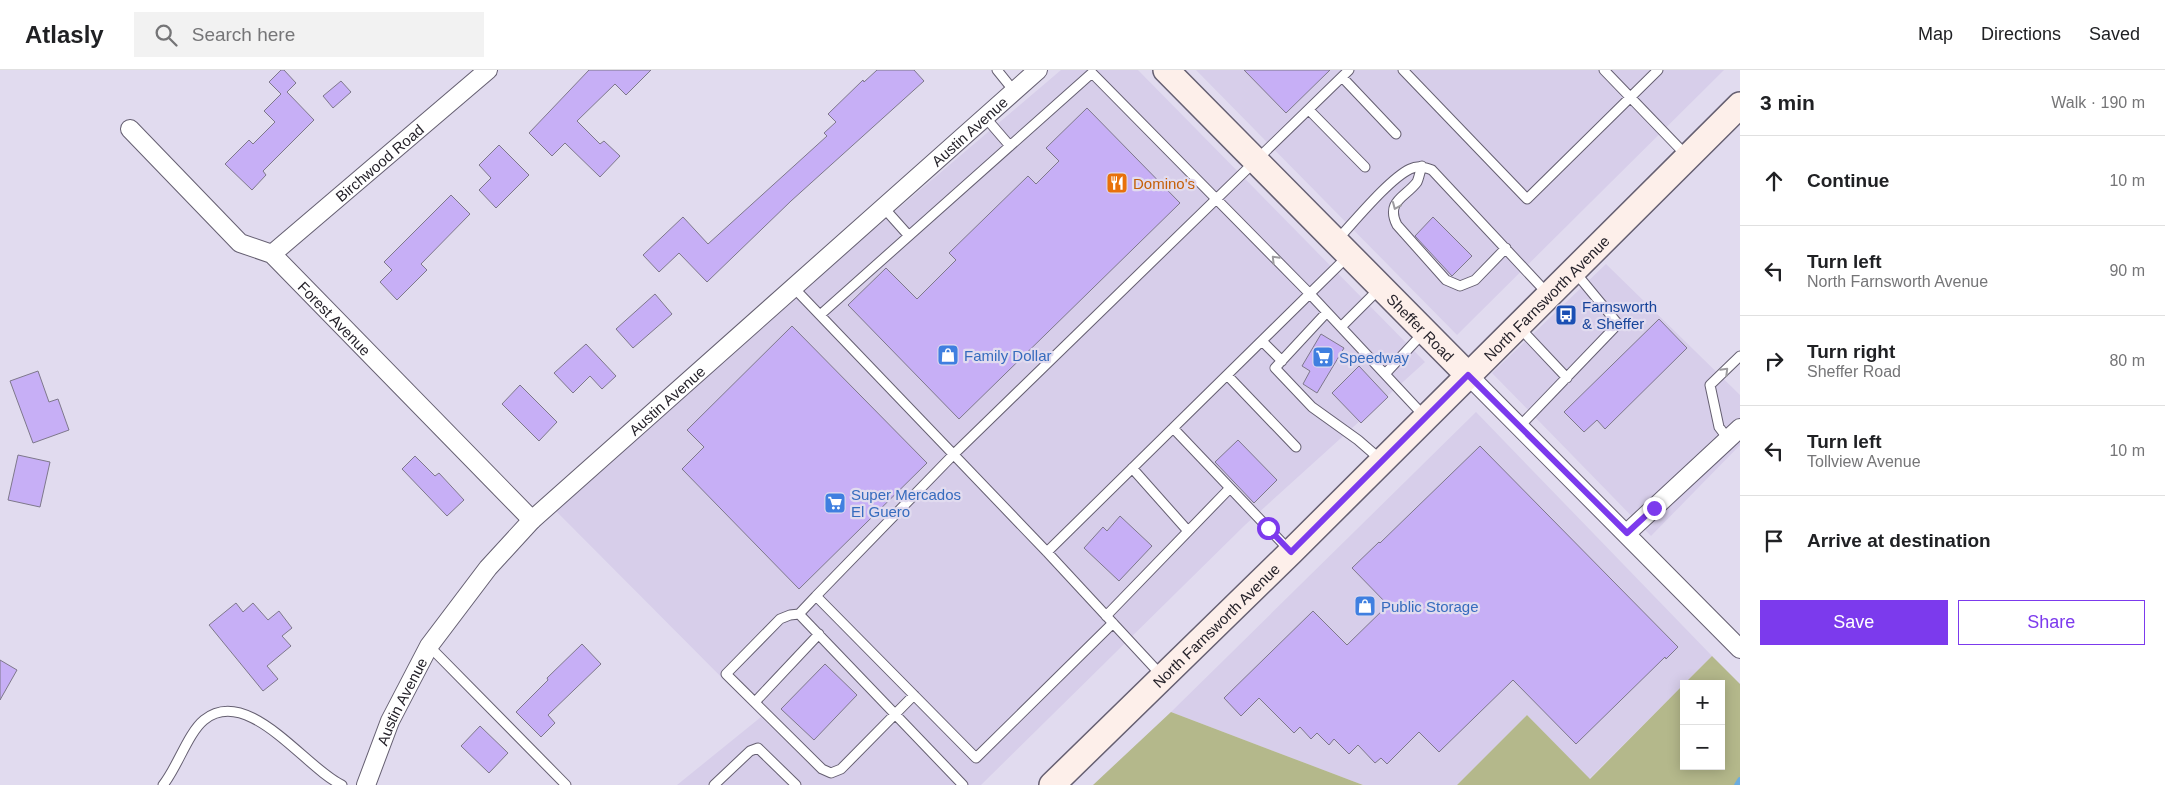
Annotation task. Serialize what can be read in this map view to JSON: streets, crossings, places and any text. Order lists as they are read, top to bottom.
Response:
{
  "streets": {
    "main road": ["North Farnsworth Avenue", "Sheffer Road"],
    "street": ["Austin Avenue", "Birchwood Road", "Forest Avenue"]
  },
  "crossings": [
    ["Austin Avenue", "Forest Avenue"],
    ["Birchwood Road", "Forest Avenue"],
    ["North Farnsworth Avenue", "Sheffer Road"]
  ],
  "places": {
    "restaurant": ["Domino's"],
    "bus stop": ["Farnsworth & Sheffer"],
    "shop": ["Family Dollar", "Public Storage"],
    "supermarket": ["Speedway", "Super Mercados El Guero"]
  },
  "page": {
    "header": "Atlasly",
    "search": "Search here",
    "nav": ["Map", "Directions", "Saved"],
    "heading": ["3 min", "Walk · 190 m"],
    "list": [
      ["Continue", "10 m"],
      ["Turn left", "North Farnsworth Avenue", "90 m"],
      ["Turn right", "Sheffer Road", "80 m"],
      ["Turn left", "Tollview Avenue", "10 m"],
      "Arrive at destination"
    ],
    "buttons": ["Save", "Share"],
    "map_buttons": ["+", "−"]
  }
}
